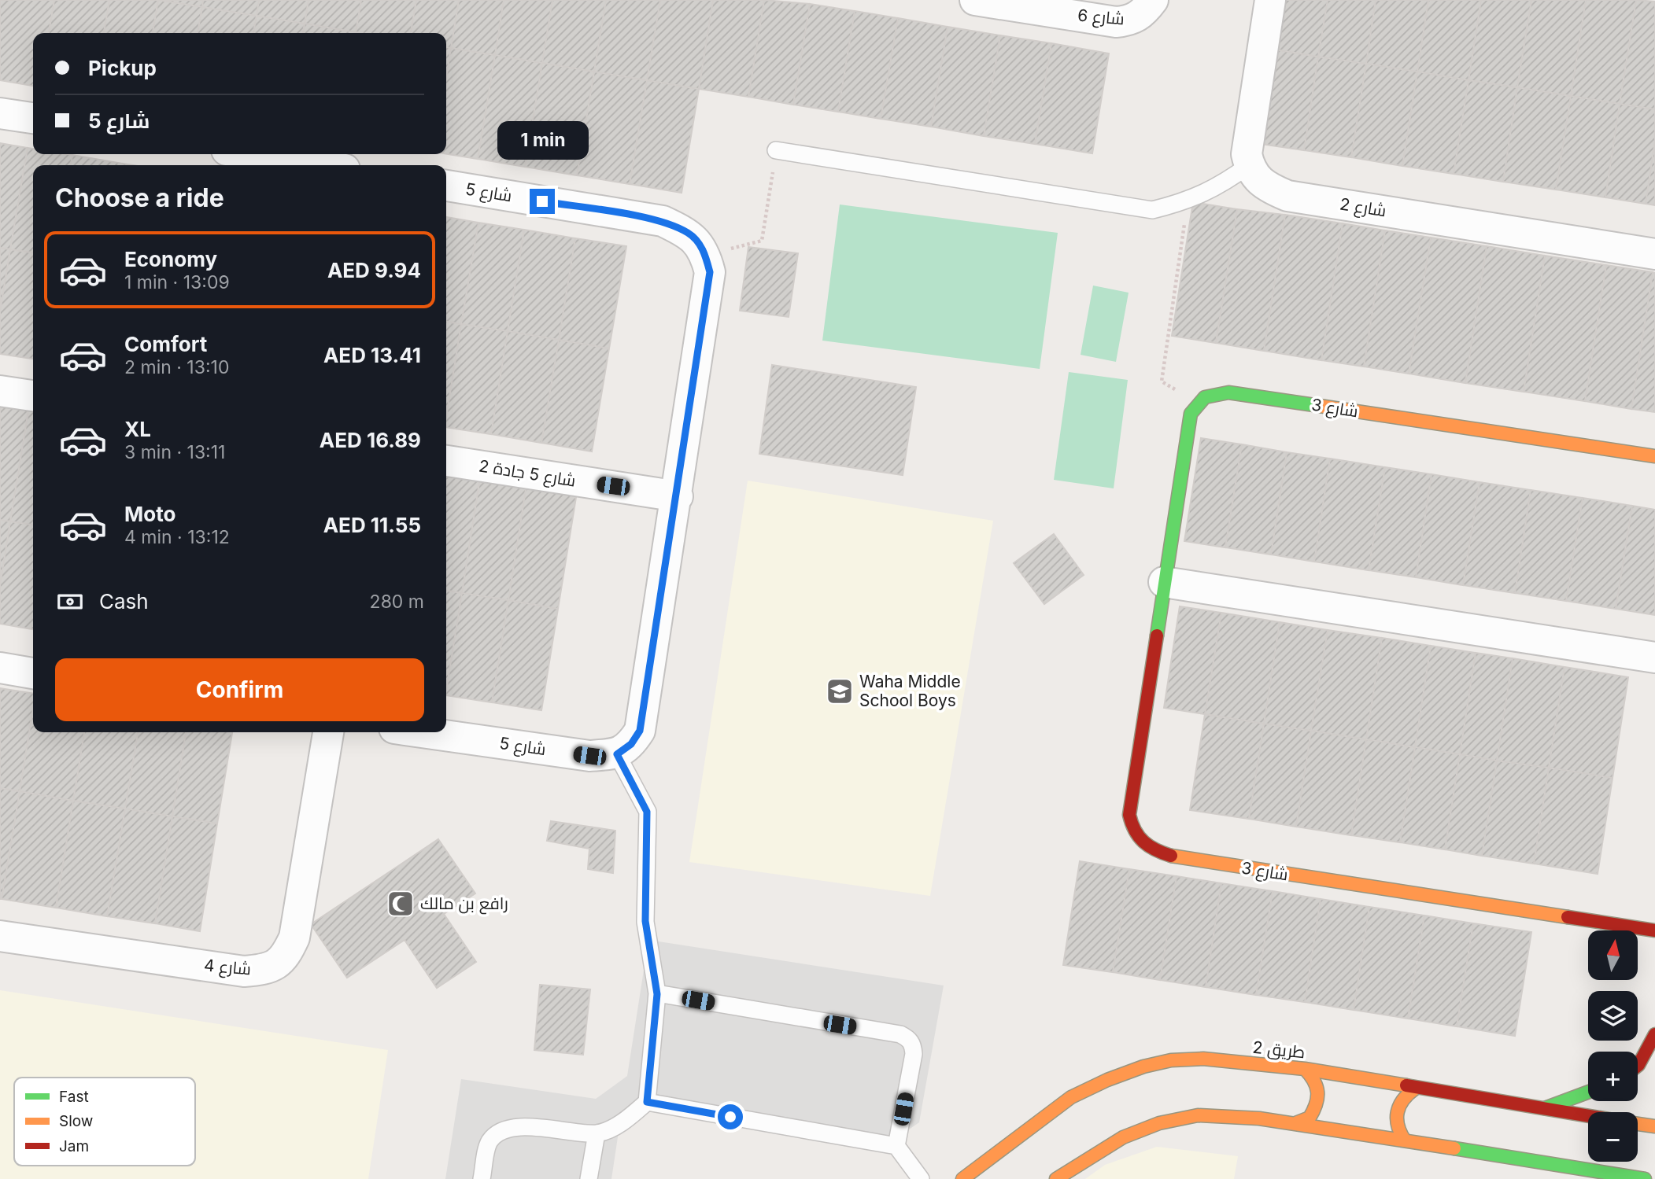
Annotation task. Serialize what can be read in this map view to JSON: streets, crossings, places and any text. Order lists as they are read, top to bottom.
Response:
{
  "streets": {
    "street": [
      "شارع 6",
      "شارع 5",
      "شارع 2",
      "شارع 3",
      "شارع 5 جادة 2",
      "شارع 4",
      "طريق 2"
    ]
  },
  "places": {
    "school or university": ["Waha Middle School Boys"],
    "mosque": ["رافع بن مالك"]
  },
  "legend": ["Fast", "Slow", "Jam"],
  "north": "top",
  "page": {
    "banner": ["Pickup", "شارع 5"],
    "bubble": "1 min",
    "heading": "Choose a ride",
    "list": [
      {
        "name": "Economy",
        "note": "1 min · 13:09",
        "value": "AED 9.94"
      },
      {
        "name": "Comfort",
        "note": "2 min · 13:10",
        "value": "AED 13.41"
      },
      {
        "name": "XL",
        "note": "3 min · 13:11",
        "value": "AED 16.89"
      },
      {
        "name": "Moto",
        "note": "4 min · 13:12",
        "value": "AED 11.55"
      }
    ],
    "pay": ["Cash", "280 m"],
    "buttons": "Confirm",
    "map_buttons": ["+", "−"]
  }
}
